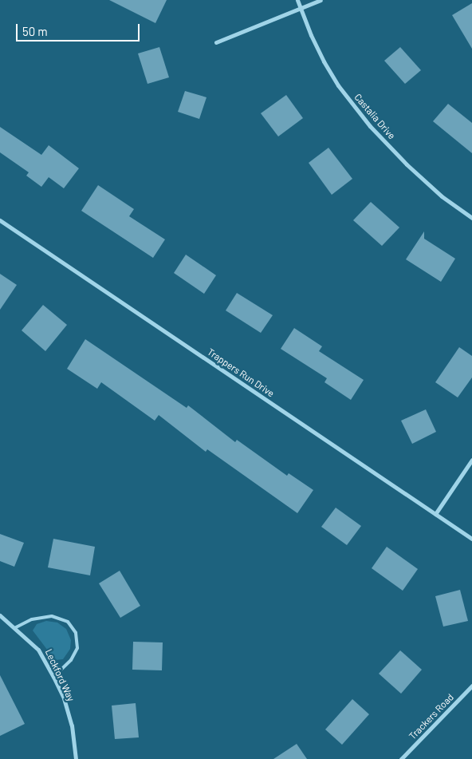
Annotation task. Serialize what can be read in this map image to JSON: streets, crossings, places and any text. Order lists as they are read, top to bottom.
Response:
{
  "streets": {
    "street": [
      "Castalia Drive",
      "Trappers Run Drive",
      "Leckford Way",
      "Trackers Road"
    ]
  },
  "scale_bar": "50 m"
}
